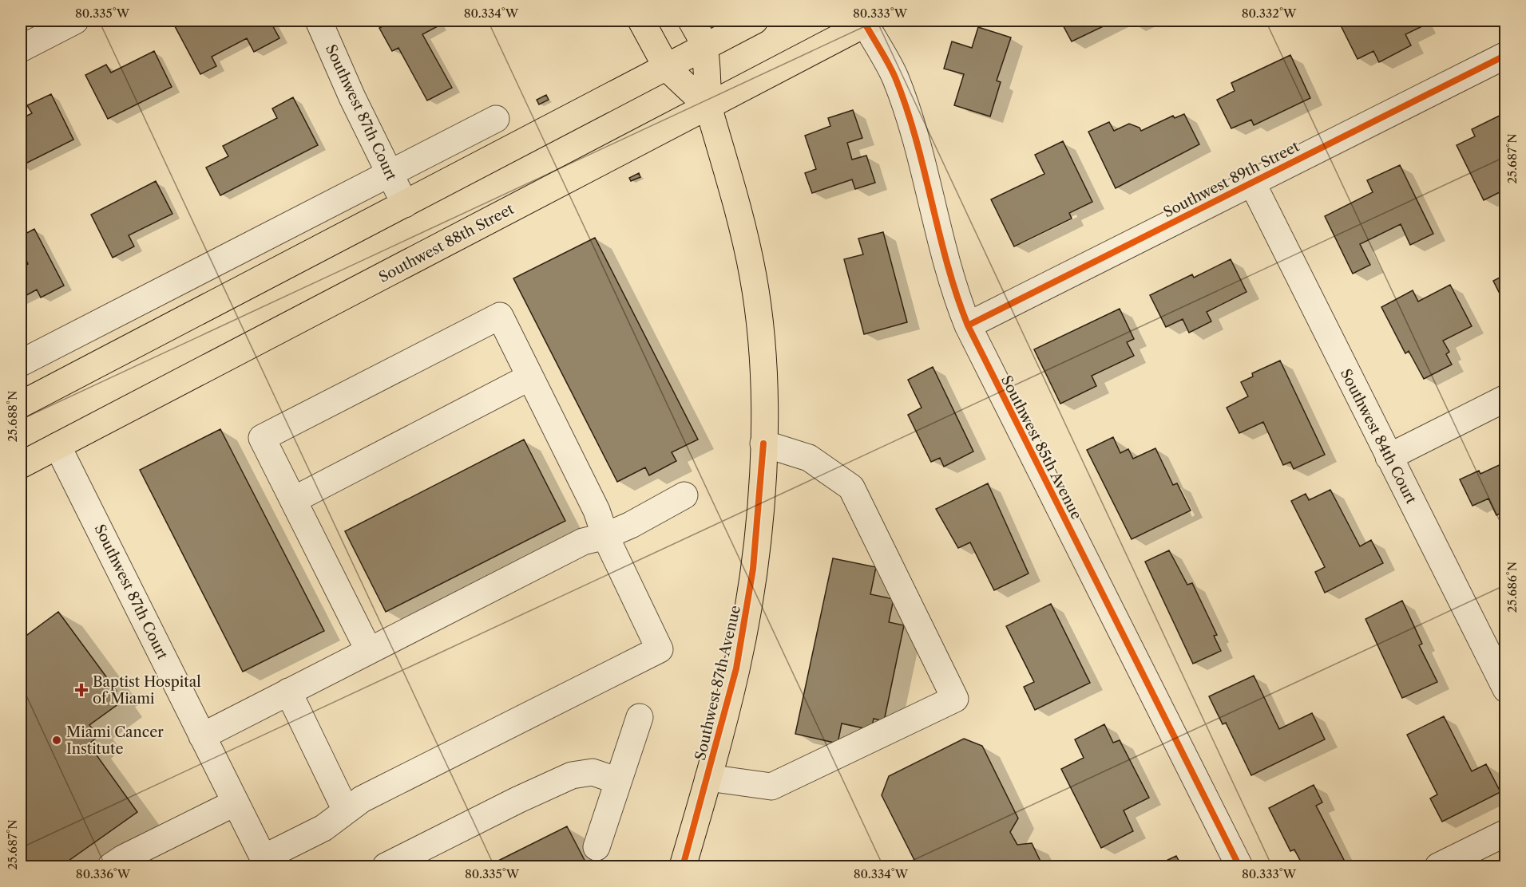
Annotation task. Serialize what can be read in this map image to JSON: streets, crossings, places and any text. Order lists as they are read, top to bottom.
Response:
{
  "streets": {
    "main road": ["Southwest 88th Street", "Southwest 87th Avenue"],
    "street": [
      "Southwest 87th Court",
      "Southwest 89th Street",
      "Southwest 84th Court",
      "Southwest 85th Avenue"
    ]
  },
  "crossings": [
    ["Southwest 87th Court", "Southwest 88th Street"],
    ["Southwest 89th Street", "Southwest 84th Court"],
    ["Southwest 89th Street", "Southwest 85th Avenue"],
    ["Southwest 88th Street", "Southwest 85th Avenue"],
    ["Southwest 88th Street", "Southwest 87th Avenue"]
  ],
  "places": {
    "health": ["Baptist Hospital of Miami"],
    "other": ["Miami Cancer Institute"]
  },
  "coordinates": [
    "80.335°W",
    "80.334°W",
    "80.333°W",
    "80.332°W",
    "25.687°N",
    "25.688°N",
    "25.686°N",
    "80.336°W"
  ]
}
